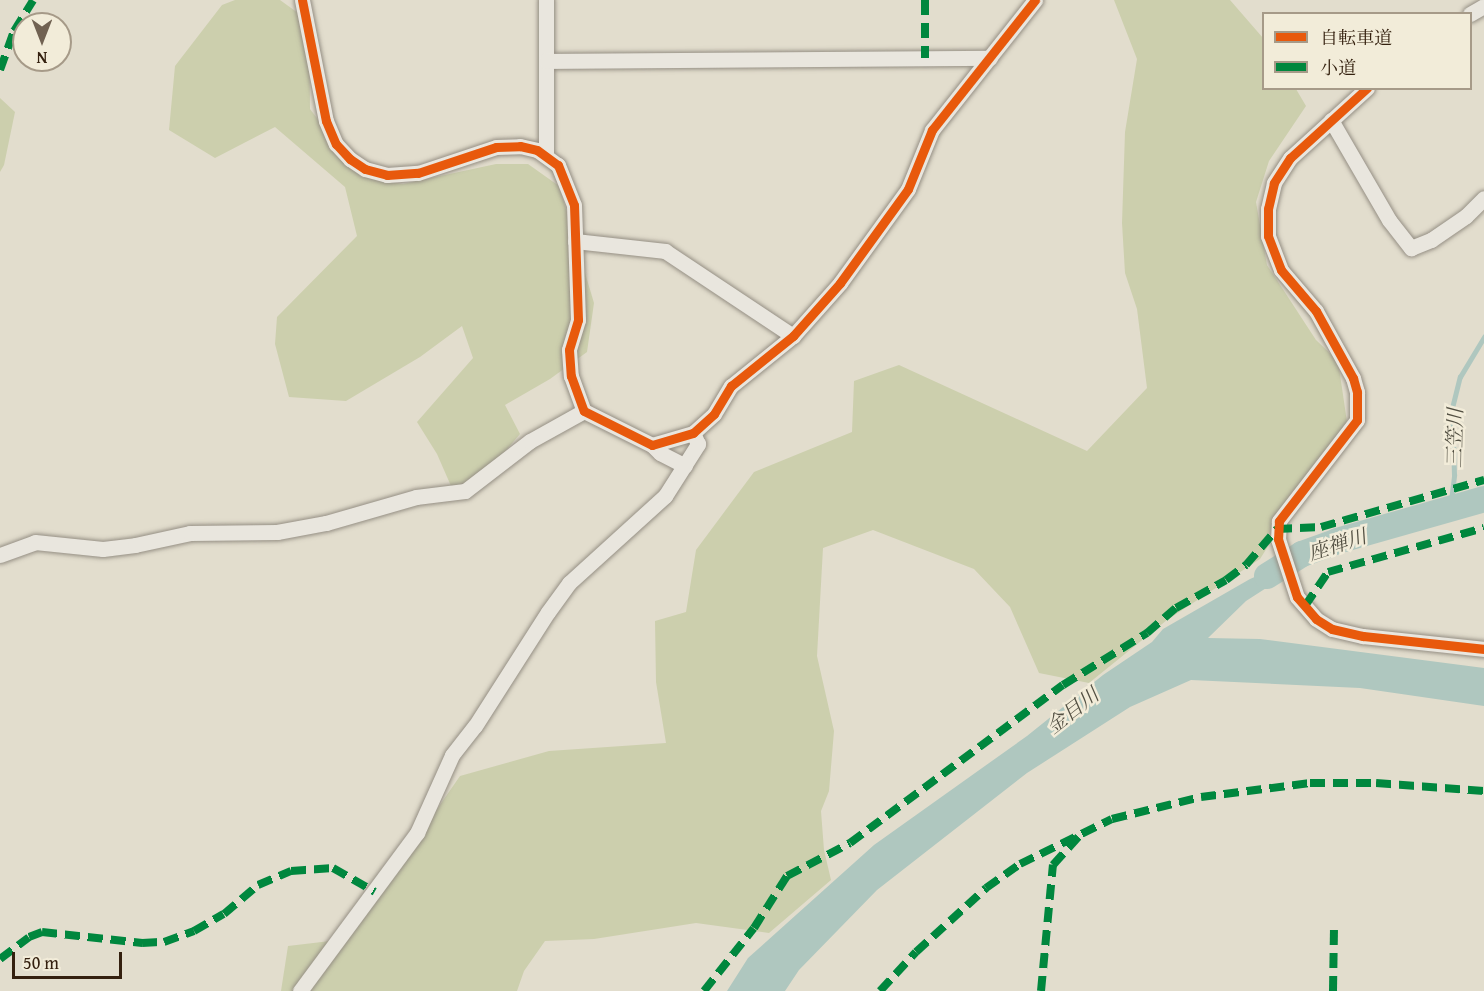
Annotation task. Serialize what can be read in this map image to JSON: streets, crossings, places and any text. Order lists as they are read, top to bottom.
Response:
{
  "water": ["三笠川", "座禅川", "金目川"],
  "legend": ["自転車道", "小道"],
  "scale_bar": "50 m",
  "north": "bottom"
}
